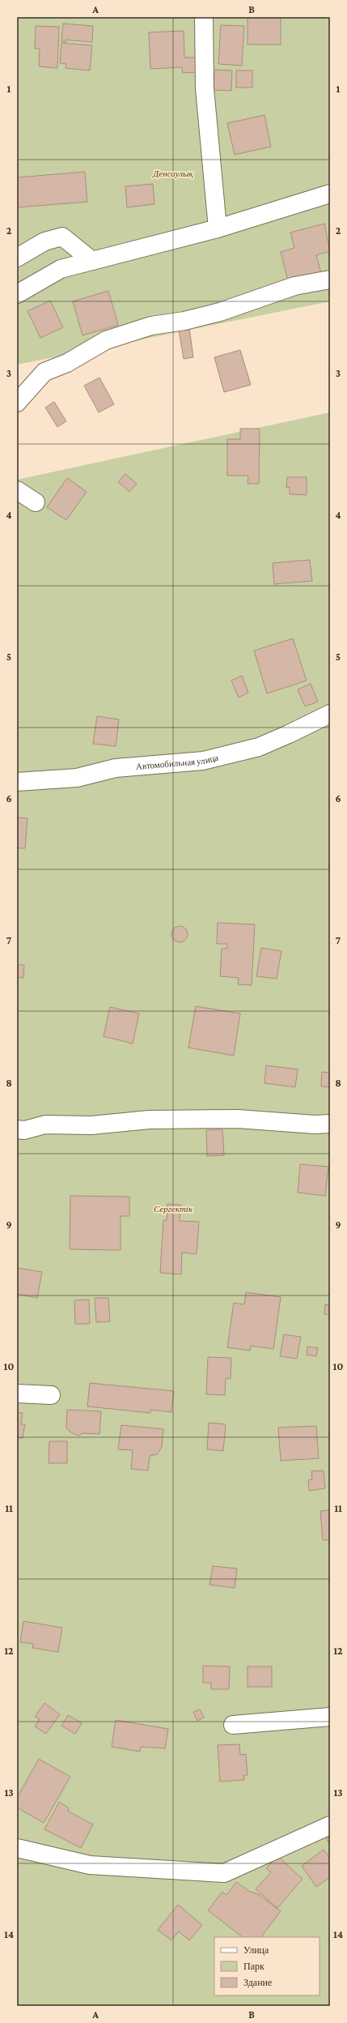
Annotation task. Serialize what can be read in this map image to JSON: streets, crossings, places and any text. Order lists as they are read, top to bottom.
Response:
{
  "streets": {
    "street": ["Автомобильная улица"]
  },
  "parks": ["Денсаулық", "Сергектік"],
  "legend": ["Улица", "Парк", "Здание"],
  "grid": {
    "columns": ["A", "B"],
    "rows": [
      "1",
      "2",
      "3",
      "4",
      "5",
      "6",
      "7",
      "8",
      "9",
      "10",
      "11",
      "12",
      "13",
      "14"
    ]
  }
}
